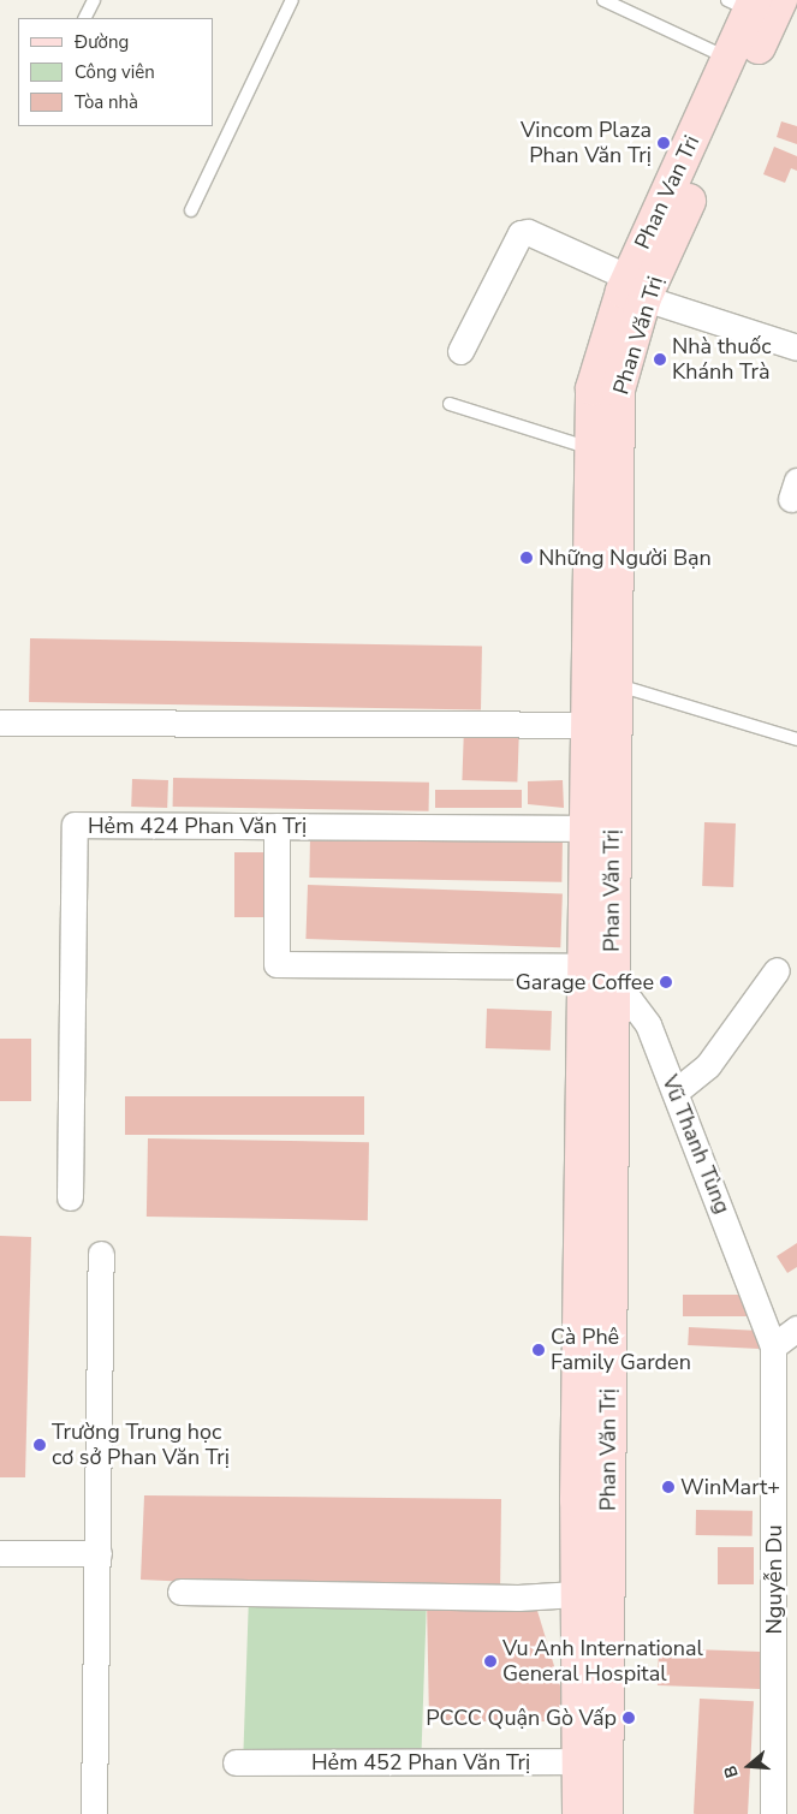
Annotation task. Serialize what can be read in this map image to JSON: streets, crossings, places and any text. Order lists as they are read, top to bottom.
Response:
{
  "streets": {
    "main road": ["Phan Van Tri", "Phan Văn Trị"],
    "street": [
      "Hẻm 424 Phan Văn Trị",
      "Vũ Thanh Tùng",
      "Nguyễn Du",
      "Hẻm 452 Phan Văn Trị"
    ]
  },
  "crossings": [
    ["Phan Van Tri", "Phan Văn Trị"],
    ["Phan Văn Trị", "Hẻm 424 Phan Văn Trị"],
    ["Phan Văn Trị", "Vũ Thanh Tùng"],
    ["Phan Văn Trị", "Hẻm 452 Phan Văn Trị"],
    ["Vũ Thanh Tùng", "Nguyễn Du"]
  ],
  "places": [
    "Vincom Plaza Phan Văn Trị",
    "Nhà thuốc Khánh Trà",
    "Những Người Bạn",
    "Garage Coffee",
    "Cà Phê Family Garden",
    "Trường Trung học cơ sở Phan Văn Trị",
    "WinMart+",
    "Vu Anh International General Hospital",
    "PCCC Quận Gò Vấp"
  ],
  "legend": ["Đường", "Công viên", "Tòa nhà"],
  "north": "left"
}
